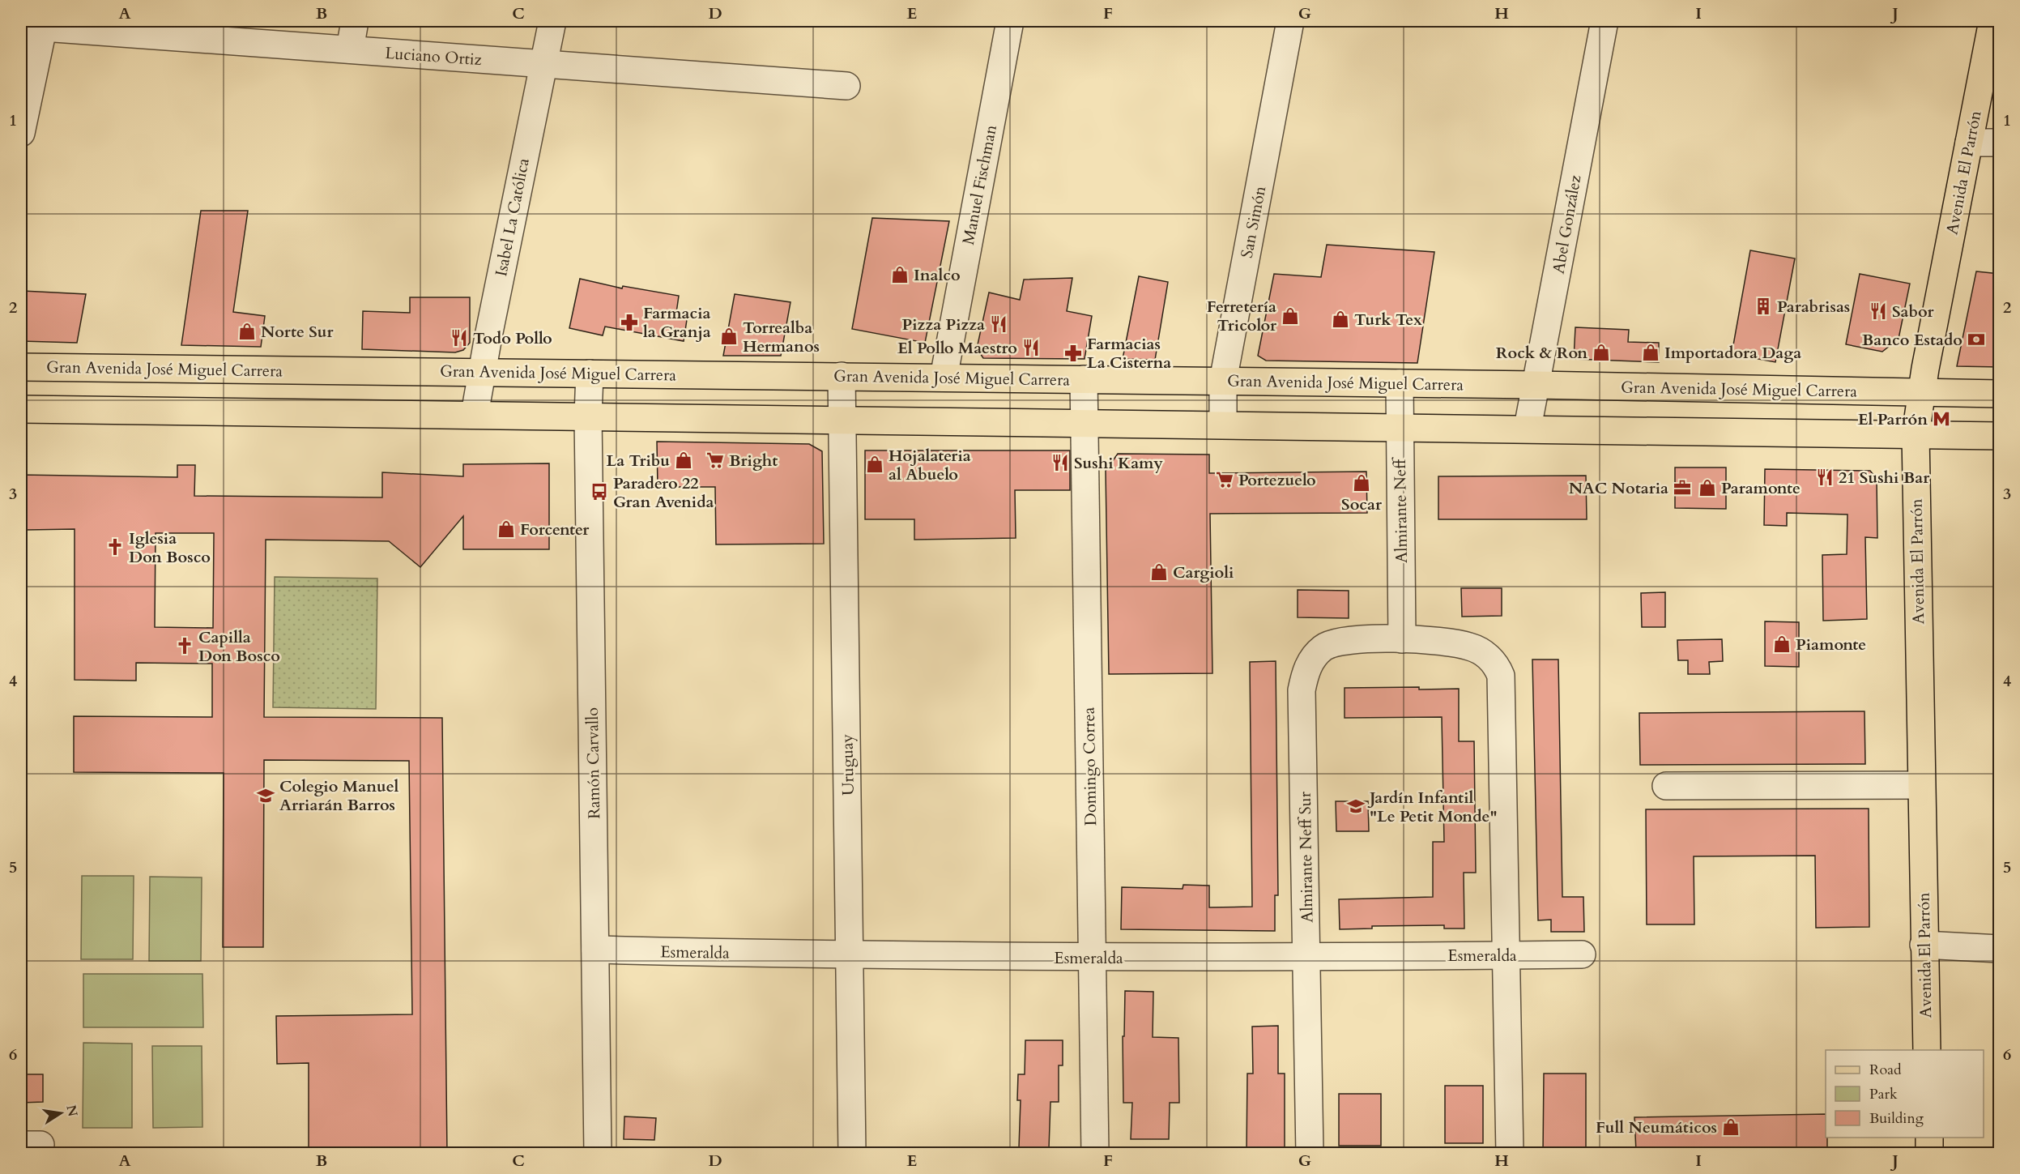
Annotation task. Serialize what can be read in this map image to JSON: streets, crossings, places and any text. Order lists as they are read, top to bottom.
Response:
{
  "streets": {
    "main road": ["Avenida El Parrón", "Gran Avenida José Miguel Carrera"],
    "street": [
      "Luciano Ortiz",
      "Manuel Fischman",
      "Isabel La Católica",
      "San Simón",
      "Abel González",
      "Almirante Neff",
      "Ramón Carvallo",
      "Uruguay",
      "Domingo Correa",
      "Almirante Neff Sur",
      "Esmeralda"
    ]
  },
  "crossings": [
    ["Luciano Ortiz", "Isabel La Católica"],
    ["Avenida El Parrón", "Gran Avenida José Miguel Carrera"],
    ["Manuel Fischman", "Gran Avenida José Miguel Carrera"],
    ["Isabel La Católica", "Gran Avenida José Miguel Carrera"],
    ["San Simón", "Gran Avenida José Miguel Carrera"],
    ["Abel González", "Gran Avenida José Miguel Carrera"],
    ["Gran Avenida José Miguel Carrera", "Almirante Neff"],
    ["Gran Avenida José Miguel Carrera", "Ramón Carvallo"],
    ["Gran Avenida José Miguel Carrera", "Uruguay"],
    ["Gran Avenida José Miguel Carrera", "Domingo Correa"],
    ["Almirante Neff", "Almirante Neff Sur"],
    ["Ramón Carvallo", "Esmeralda"],
    ["Uruguay", "Esmeralda"],
    ["Domingo Correa", "Esmeralda"],
    ["Almirante Neff Sur", "Esmeralda"]
  ],
  "places": {
    "shop": [
      "Inalco",
      "Ferretería Tricolor",
      "Turk Tex",
      "Norte Sur",
      "Torrealba Hermanos",
      "Rock & Ron",
      "Importadora Daga",
      "La Tribu",
      "Hojalateria al Abuelo",
      "Socar",
      "Paramonte",
      "Forcenter",
      "Cargioli",
      "Piamonte",
      "Full Neumáticos"
    ],
    "building": ["Parabrisas"],
    "restaurant": [
      "Sabor",
      "Pizza Pizza",
      "Todo Pollo",
      "El Pollo Maestro",
      "Sushi Kamy",
      "21 Sushi Bar"
    ],
    "pharmacy": ["Farmacia la Granja", "Farmacias La Cisterna"],
    "bank": ["Banco Estado"],
    "metro station": ["El Parrón"],
    "supermarket": ["Bright", "Portezuelo"],
    "office": ["NAC Notaria"],
    "bus stop": ["Paradero 22 Gran Avenida"],
    "church": ["Iglesia Don Bosco", "Capilla Don Bosco"],
    "school or university": ["Colegio Manuel Arriarán Barros", "Jardín Infantil \"Le Petit Monde\""]
  },
  "legend": ["Road", "Park", "Building"],
  "north": "right",
  "grid": {
    "columns": [
      "A",
      "B",
      "C",
      "D",
      "E",
      "F",
      "G",
      "H",
      "I",
      "J"
    ],
    "rows": [
      "1",
      "2",
      "3",
      "4",
      "5",
      "6"
    ]
  }
}
